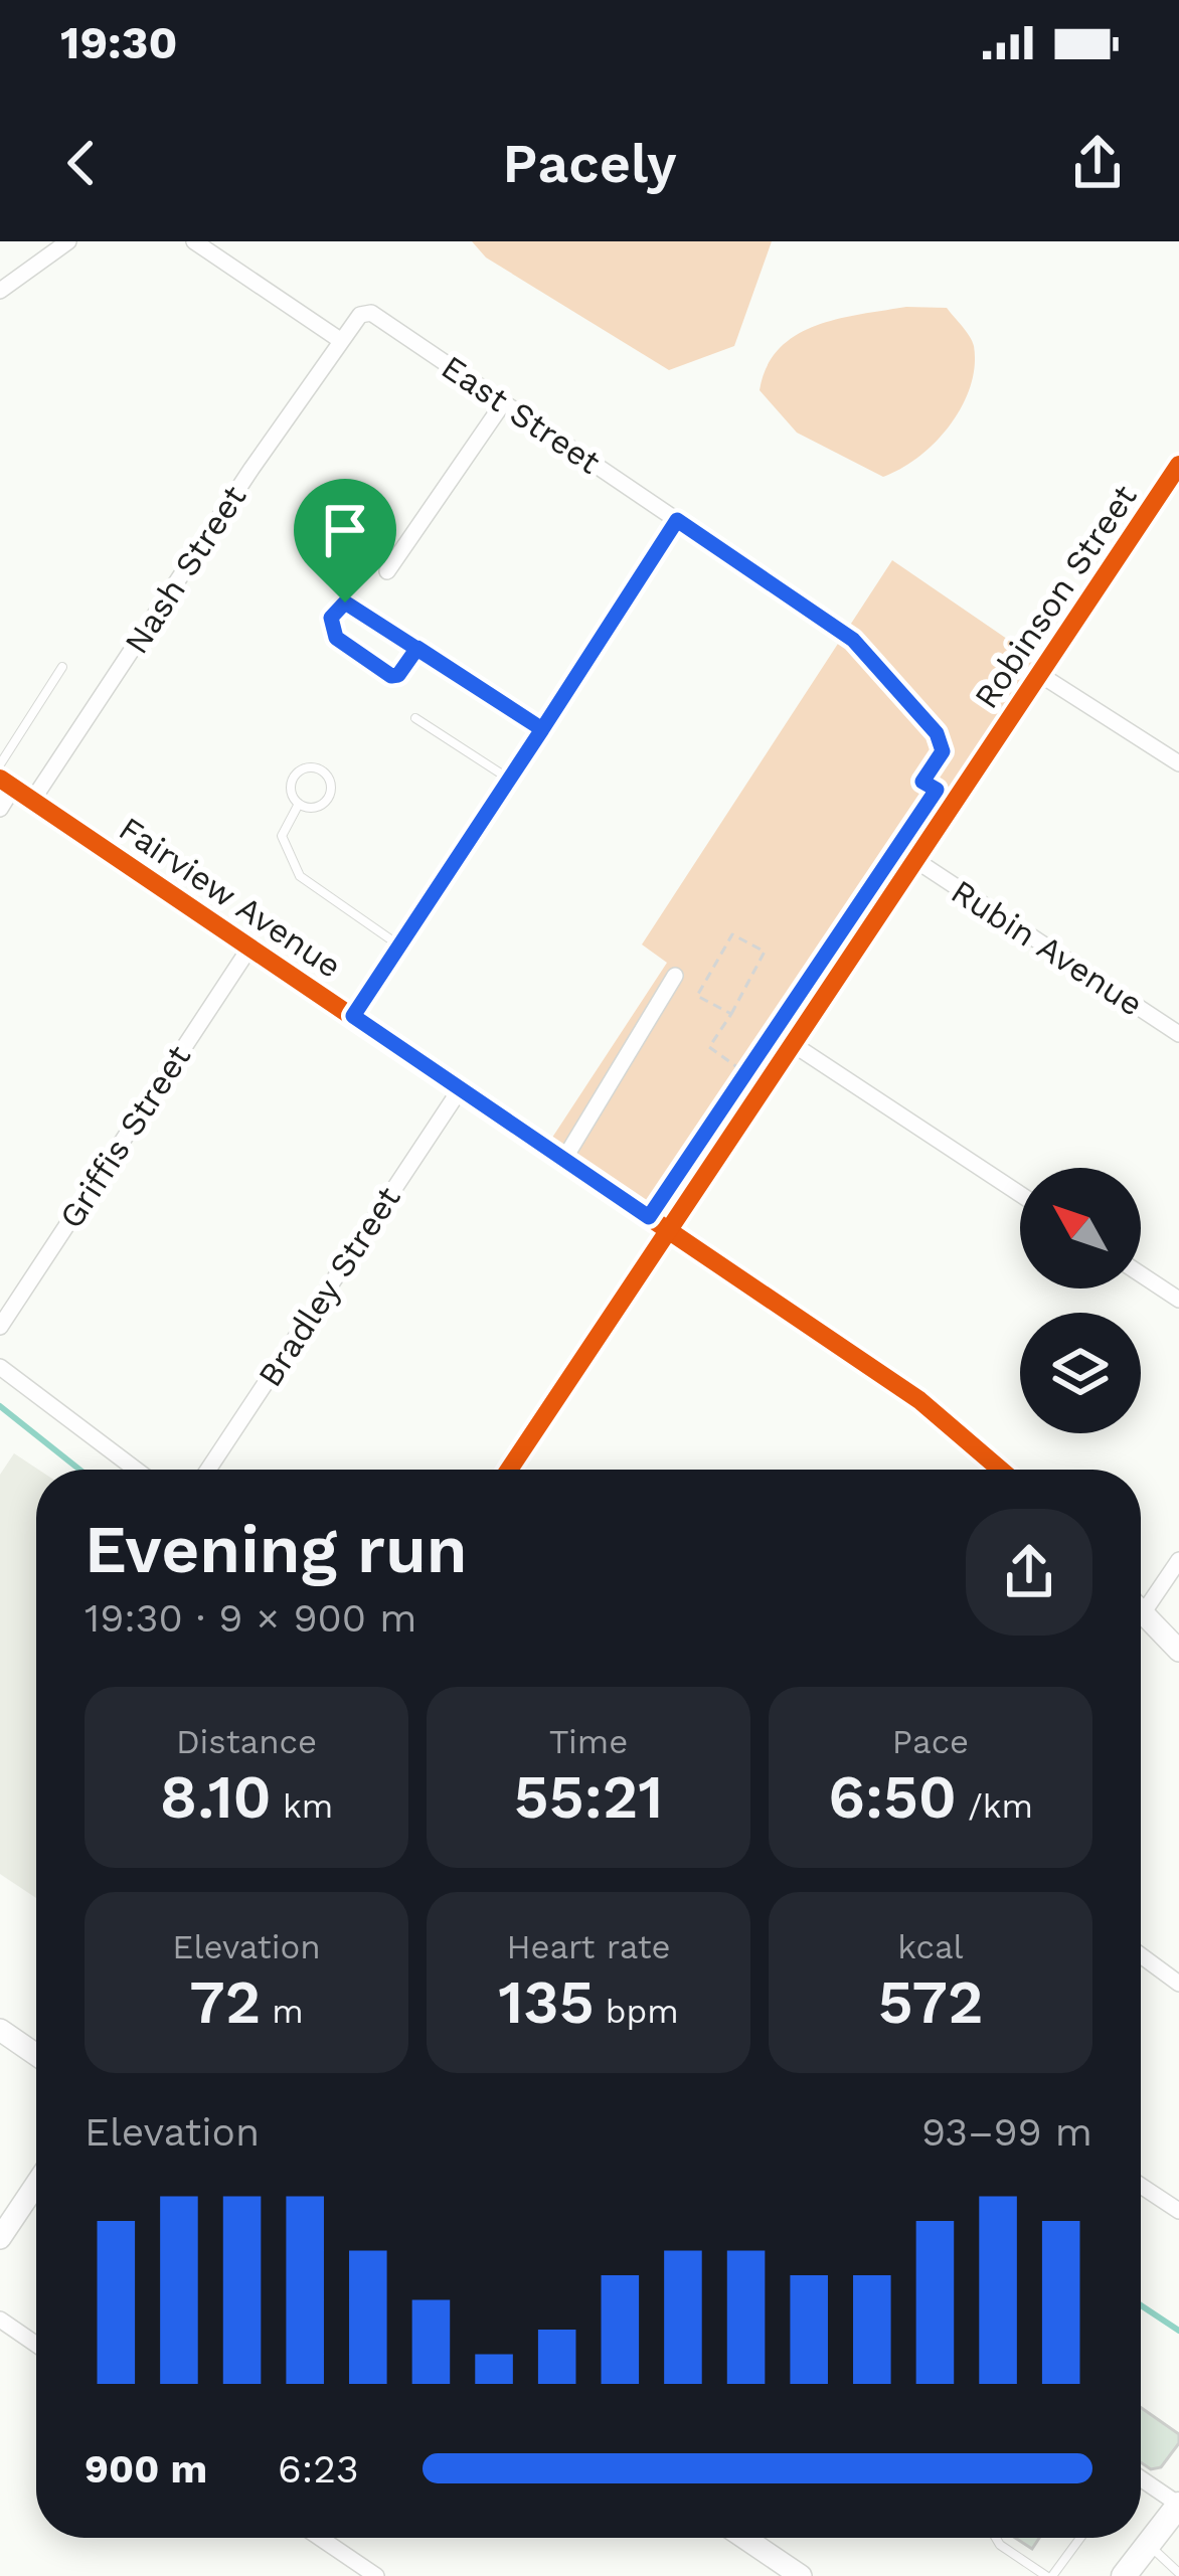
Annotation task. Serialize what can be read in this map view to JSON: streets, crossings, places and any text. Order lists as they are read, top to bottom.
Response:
{
  "streets": {
    "street": [
      "East Street",
      "Nash Street",
      "Robinson Street",
      "Fairview Avenue",
      "Rubin Avenue",
      "Griffis Street",
      "Bradley Street"
    ]
  },
  "crossings": [
    ["East Street", "Nash Street"],
    ["Nash Street", "Fairview Avenue"],
    ["Robinson Street", "Fairview Avenue"],
    ["Robinson Street", "Rubin Avenue"],
    ["Fairview Avenue", "Griffis Street"],
    ["Fairview Avenue", "Bradley Street"]
  ],
  "north": "top left",
  "page": {
    "status": "19:30",
    "header": "Pacely",
    "heading": ["Evening run", "19:30 · 9 × 900 m"],
    "stats": [
      ["Distance", "8.10 km"],
      ["Time", "55:21"],
      ["Pace", "6:50 /km"],
      ["Elevation", "72 m"],
      ["Heart rate", "135 bpm"],
      ["kcal", "572"]
    ],
    "chart": ["Elevation", "93–99 m"],
    "list": [
      {
        "name": "900 m",
        "note": "6:23"
      }
    ]
  }
}
